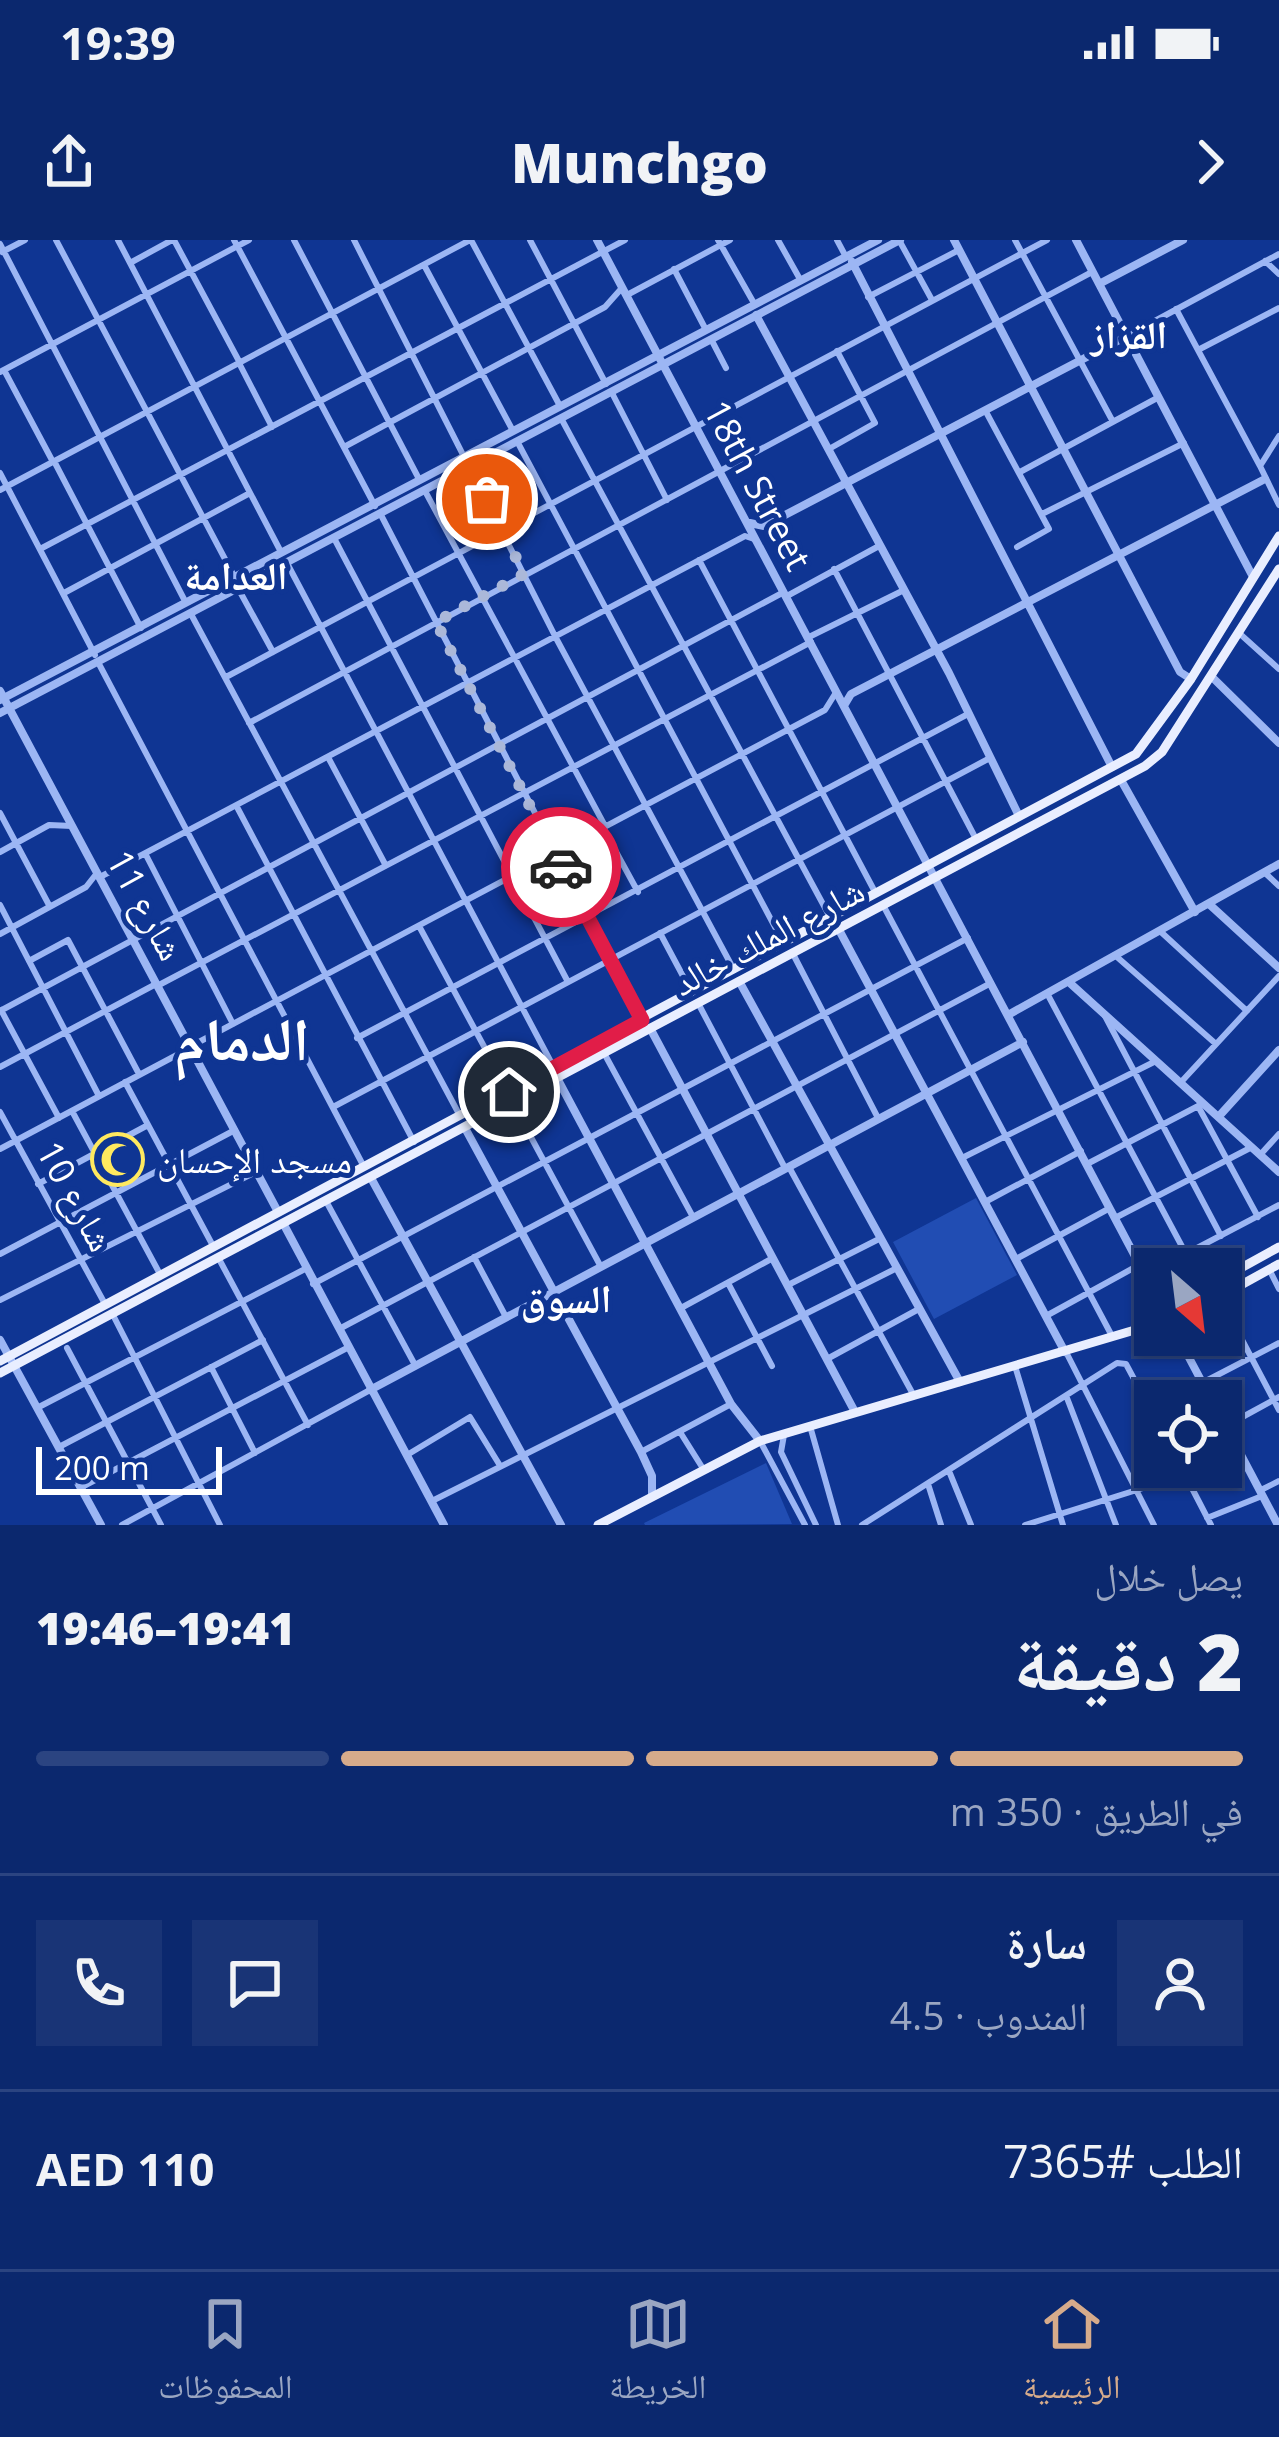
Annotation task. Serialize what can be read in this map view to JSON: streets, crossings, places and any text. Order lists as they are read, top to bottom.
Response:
{
  "streets": {
    "main road": ["شارع الملك خالد"],
    "street": ["18th Street", "شارع 11", "شارع 10"]
  },
  "crossings": [
    ["18th Street", "شارع الملك خالد"],
    ["شارع 11", "شارع الملك خالد"],
    ["شارع الملك خالد", "شارع 10"]
  ],
  "districts": [
    "القزاز",
    "العدامة",
    "الدمام",
    "السوق"
  ],
  "places": {
    "mosque": ["مسجد الإحسان"]
  },
  "scale_bar": "200 m",
  "north": "bottom right",
  "page": {
    "status": "19:39",
    "header": "Munchgo",
    "scale": "200 m",
    "heading": ["2 دقيقة", "يصل خلال", "19:41–19:46"],
    "panel": [
      "سارة",
      "المندوب · 4.5",
      "الطلب #7365",
      "AED 110"
    ],
    "bar": "في الطريق · 350 m",
    "tabs": ["الرئيسية", "الخريطة", "المحفوظات"]
  }
}
